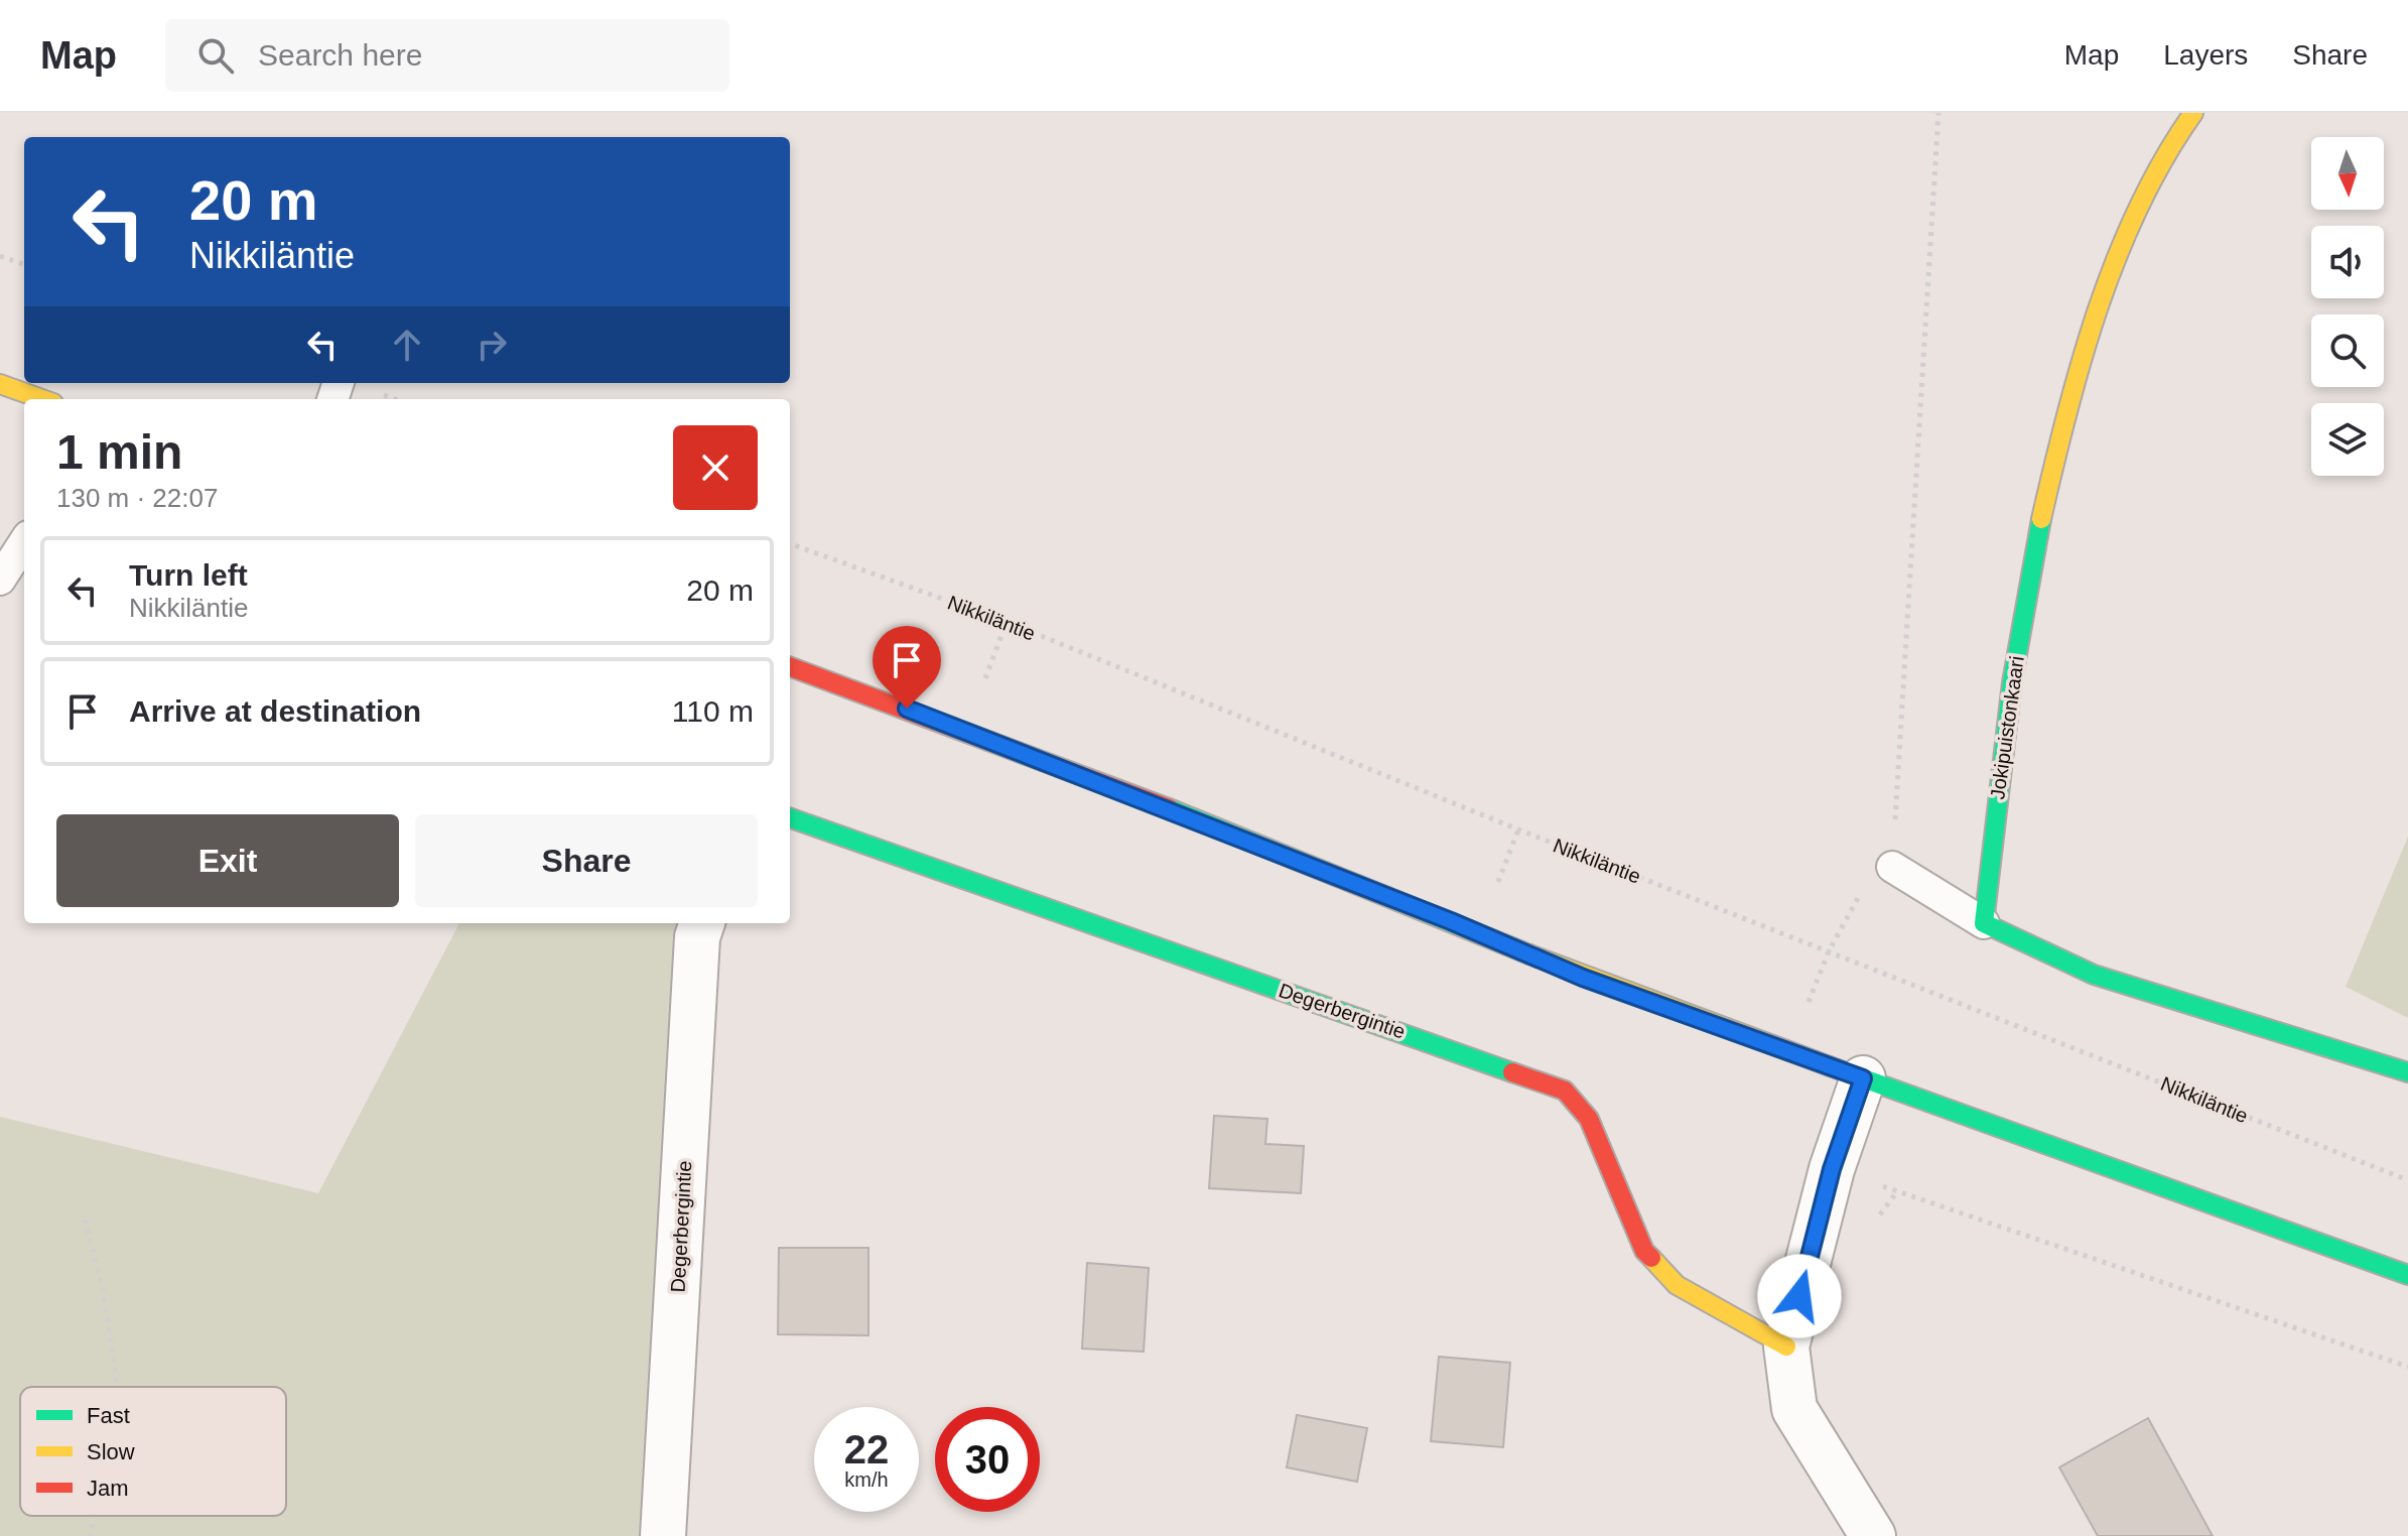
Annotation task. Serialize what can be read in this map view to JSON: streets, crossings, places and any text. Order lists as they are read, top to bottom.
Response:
{
  "streets": {
    "street": ["Jokipuistonkaari", "Degerbergintie"],
    "path": ["Nikkiläntie"]
  },
  "legend": ["Fast", "Slow", "Jam"],
  "north": "bottom",
  "page": {
    "header": "Map",
    "search": "Search here",
    "nav": ["Map", "Layers", "Share"],
    "turn": ["20 m", "Nikkiläntie"],
    "heading": ["1 min", "130 m · 22:07"],
    "list": [
      {
        "name": "Turn left",
        "note": "Nikkiläntie",
        "value": "20 m"
      },
      {
        "name": "Arrive at destination",
        "value": "110 m"
      }
    ],
    "buttons": ["Exit", "Share"],
    "speed": "22 km/h",
    "limit": "30"
  }
}
